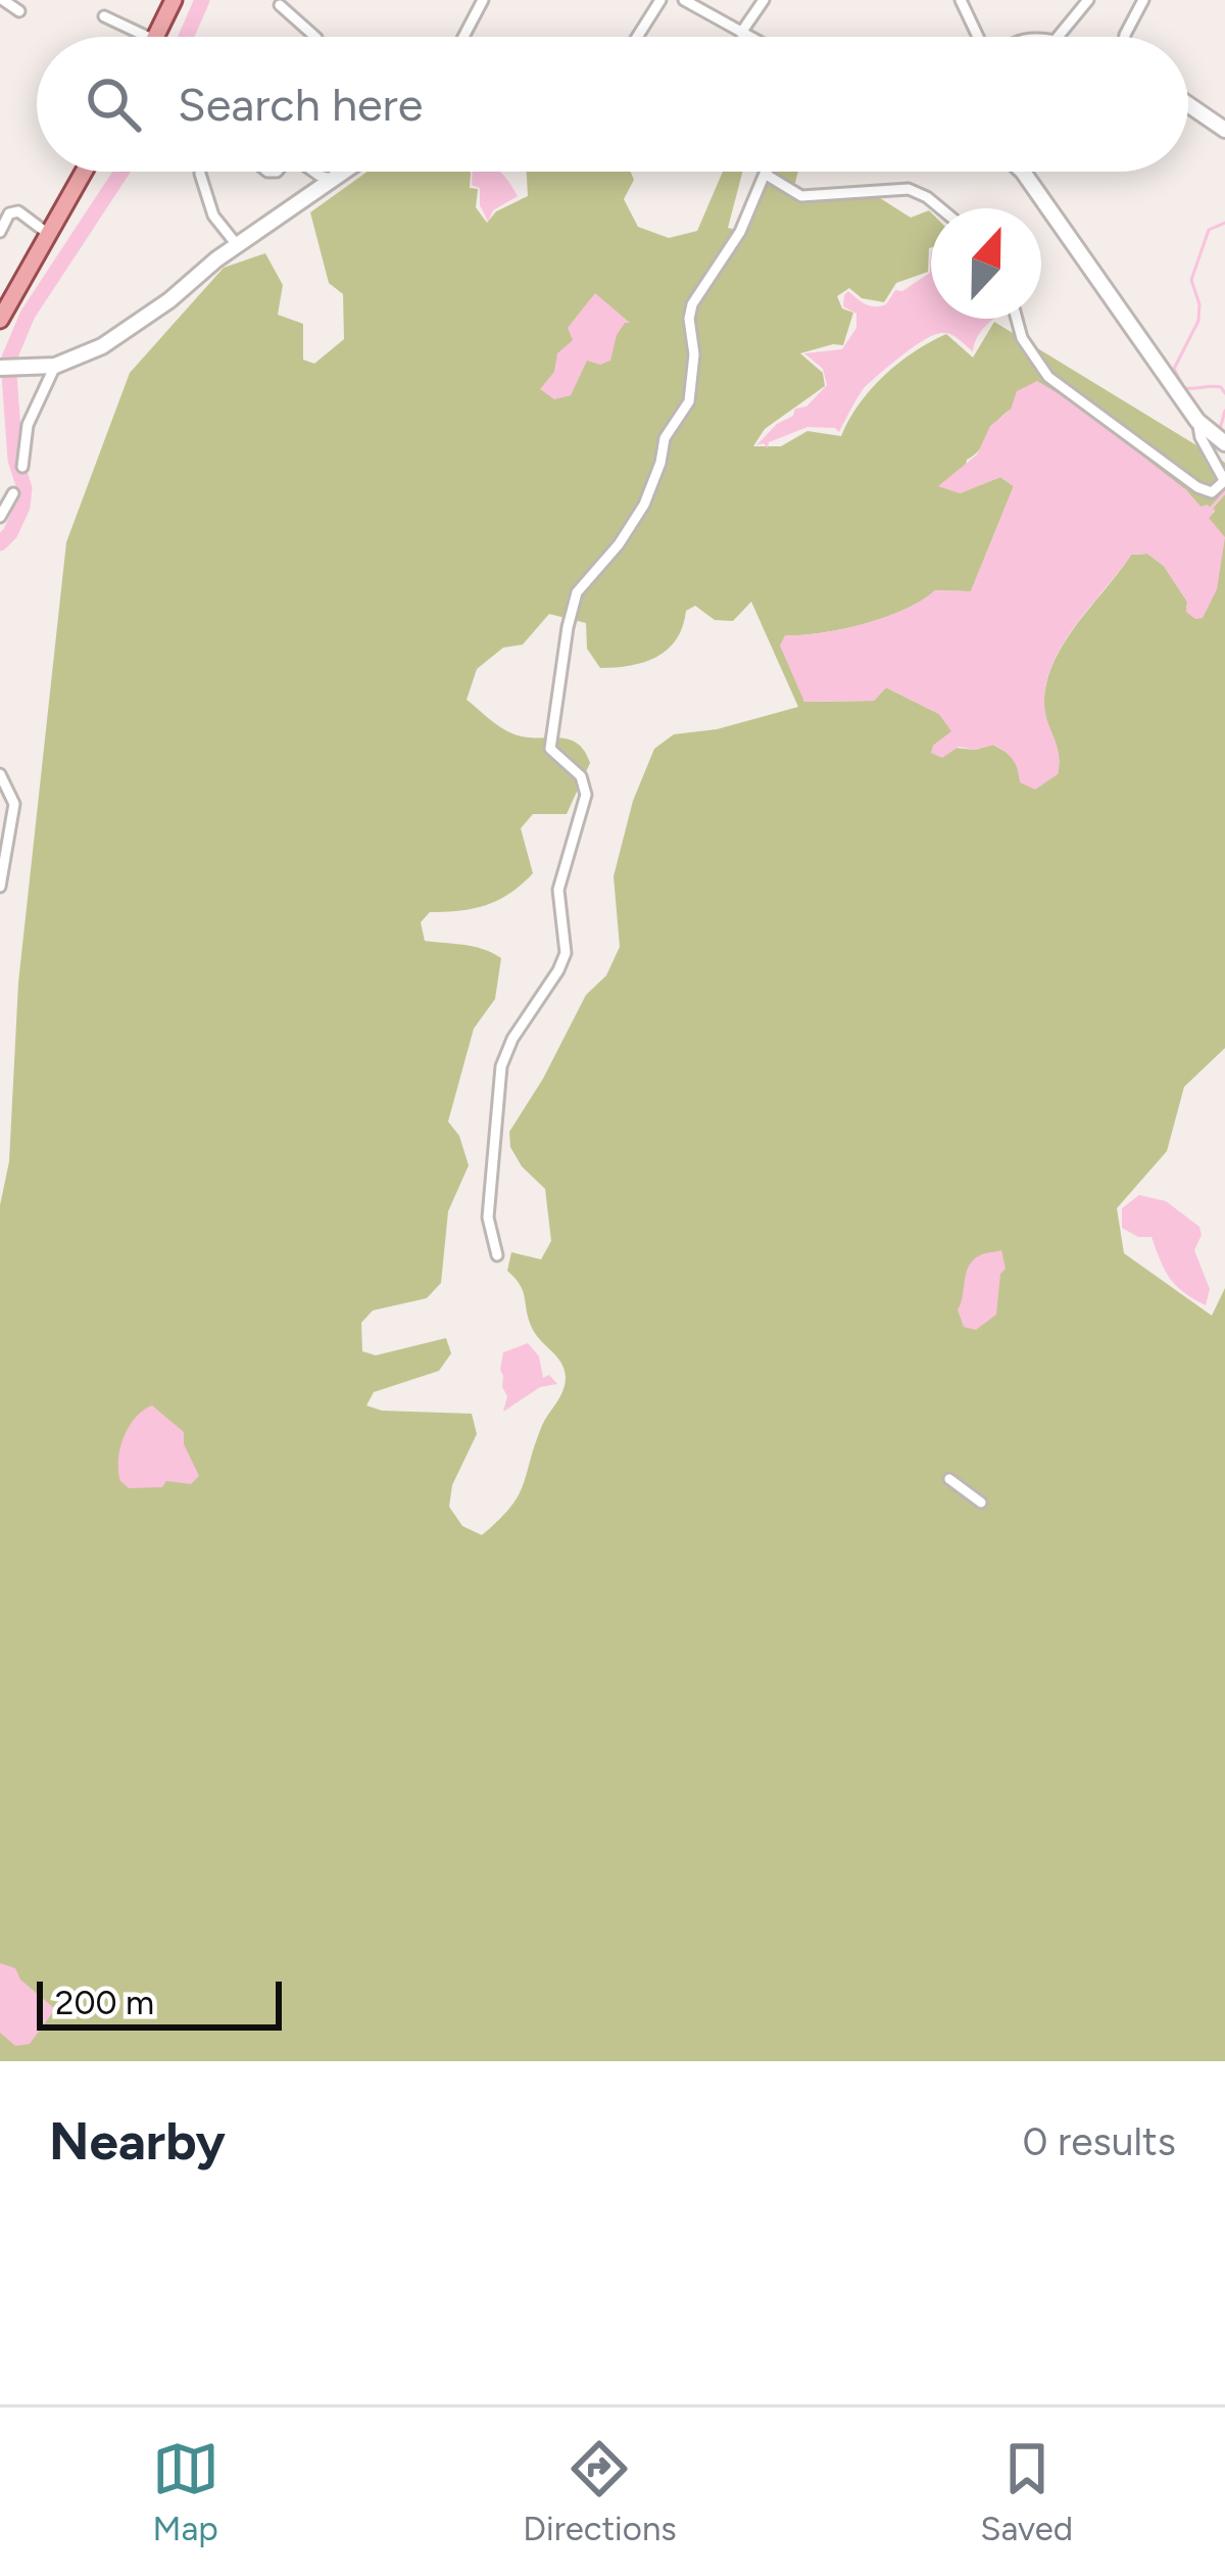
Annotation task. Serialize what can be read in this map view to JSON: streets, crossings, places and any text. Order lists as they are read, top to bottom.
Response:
{
  "scale_bar": "200 m",
  "north": "top",
  "page": {
    "search": "Search here",
    "scale": "200 m",
    "heading": ["Nearby", "0 results"],
    "nav": ["Map", "Directions", "Saved"]
  }
}
